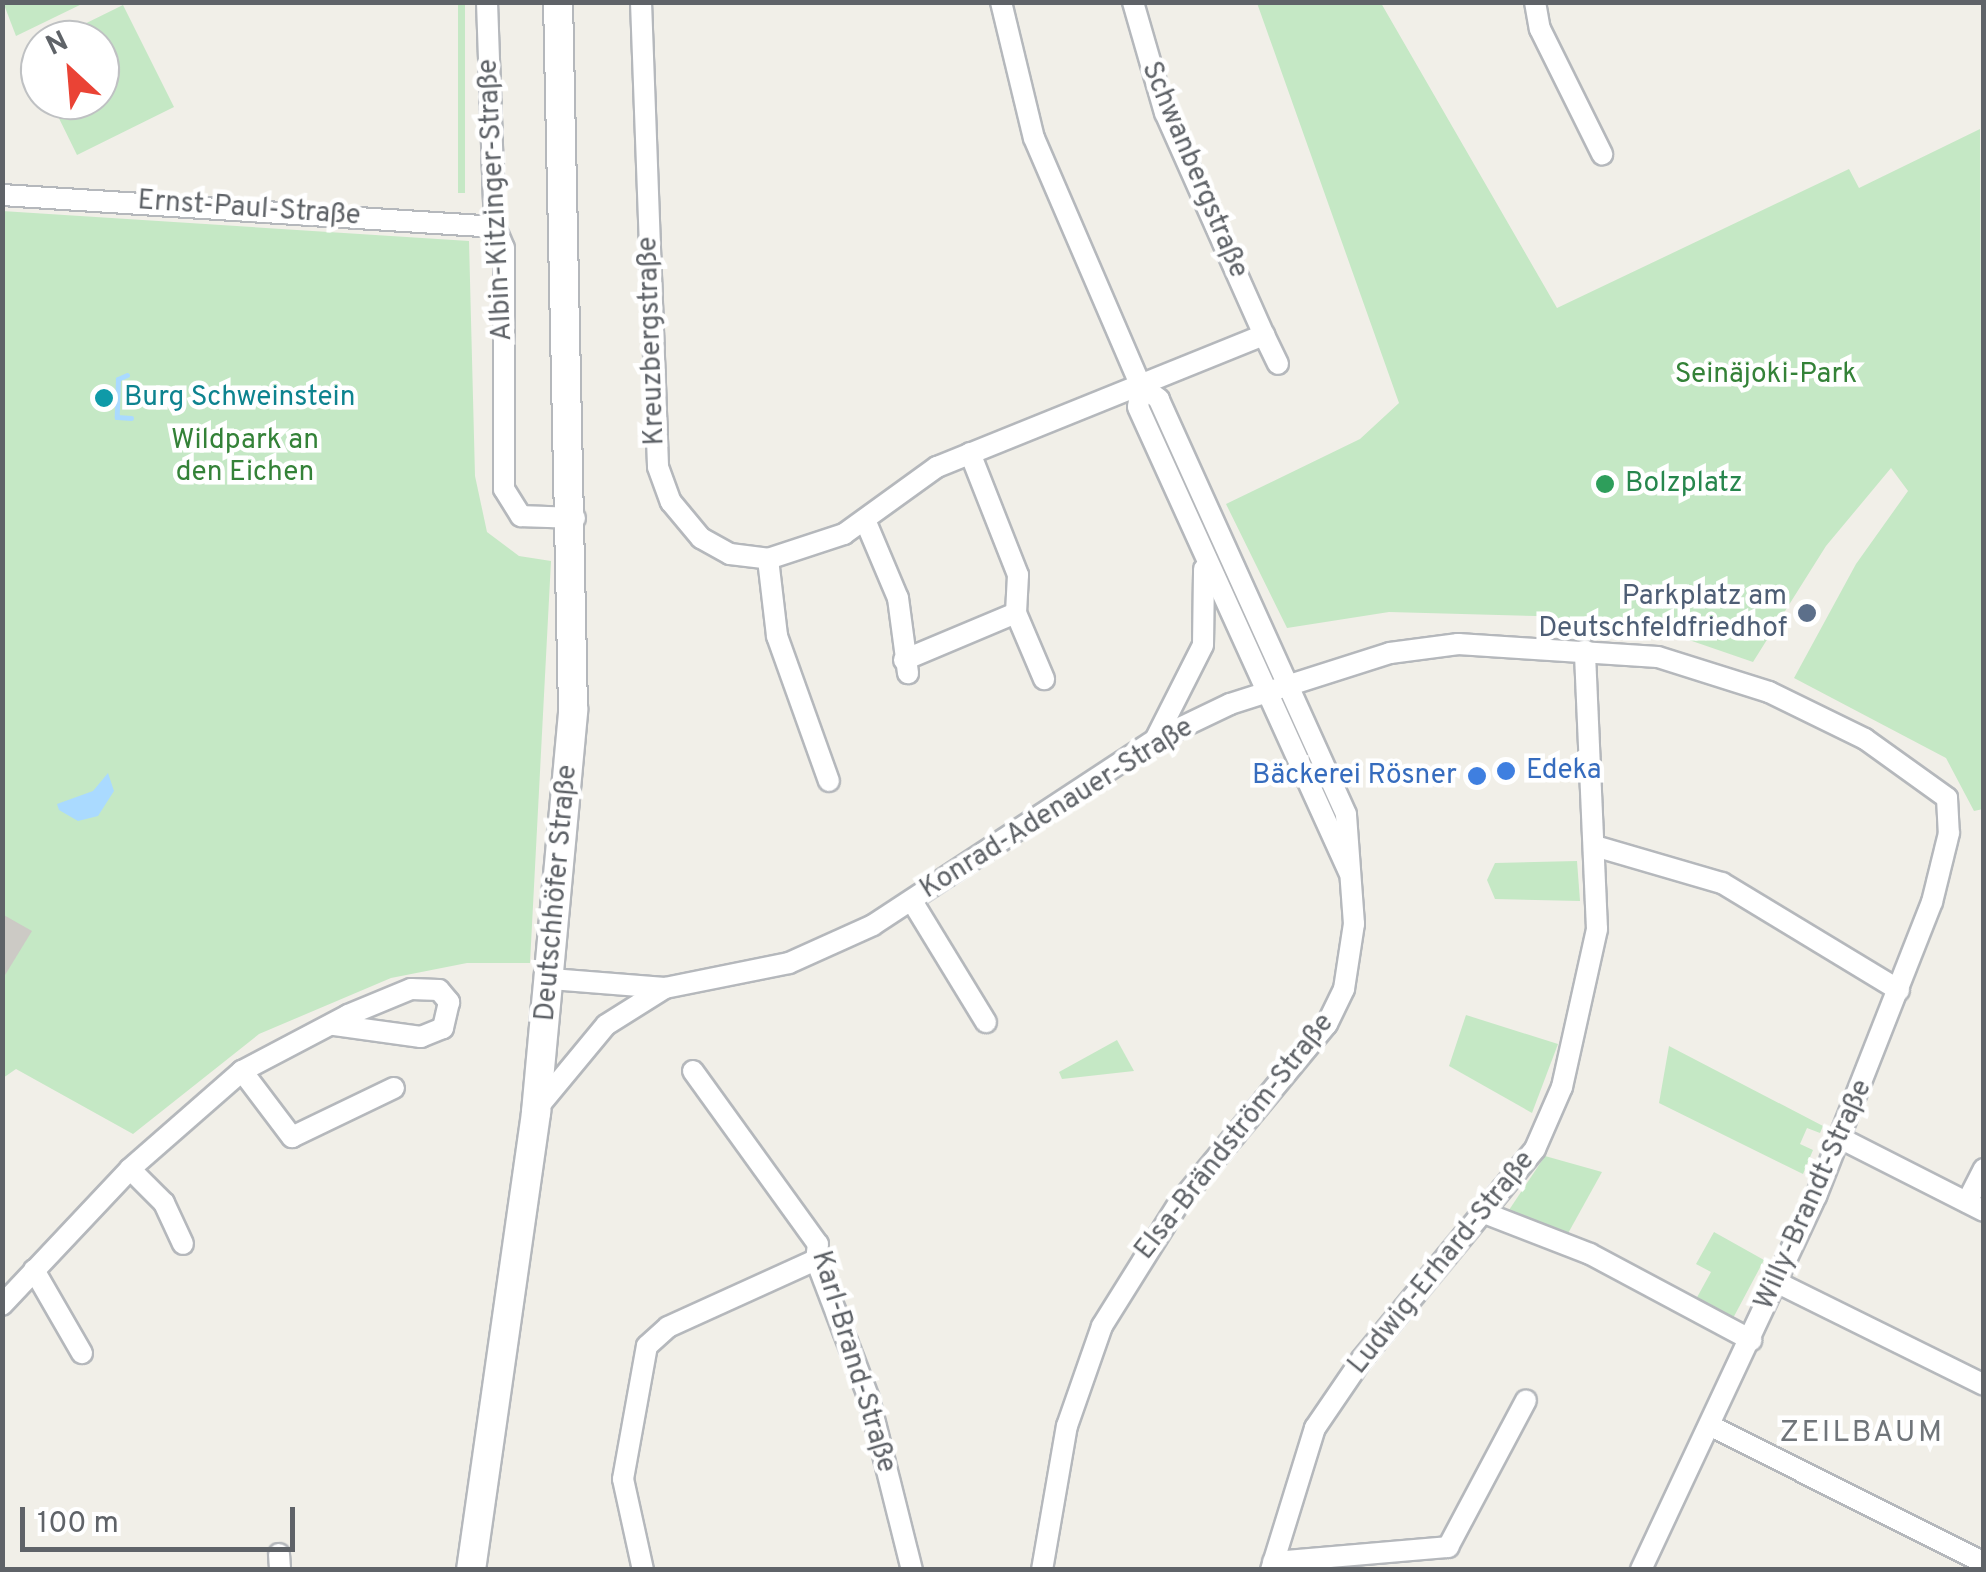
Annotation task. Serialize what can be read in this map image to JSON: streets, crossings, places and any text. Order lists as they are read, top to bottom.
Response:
{
  "streets": {
    "main road": ["Deutschhöfer Straße"],
    "street": [
      "Schwanbergstraße",
      "Albin-Kitzinger-Straße",
      "Ernst-Paul-Straße",
      "Kreuzbergstraße",
      "Konrad-Adenauer-Straße",
      "Elsa-Brändström-Straße",
      "Willy-Brandt-Straße",
      "Ludwig-Erhard-Straße",
      "Karl-Brand-Straße"
    ]
  },
  "crossings": [
    ["Albin-Kitzinger-Straße", "Ernst-Paul-Straße"],
    ["Albin-Kitzinger-Straße", "Deutschhöfer Straße"],
    ["Kreuzbergstraße", "Elsa-Brändström-Straße"],
    ["Konrad-Adenauer-Straße", "Deutschhöfer Straße"],
    ["Konrad-Adenauer-Straße", "Elsa-Brändström-Straße"],
    ["Konrad-Adenauer-Straße", "Willy-Brandt-Straße"],
    ["Konrad-Adenauer-Straße", "Ludwig-Erhard-Straße"]
  ],
  "districts": ["ZEILBAUM"],
  "parks": ["Seinäjoki-Park", "Wildpark an den Eichen"],
  "places": [
    "Burg Schweinstein",
    "Bolzplatz",
    "Parkplatz am Deutschfeldfriedhof",
    "Edeka",
    "Bäckerei Rösner"
  ],
  "scale_bar": "100 m",
  "north": "top left"
}
